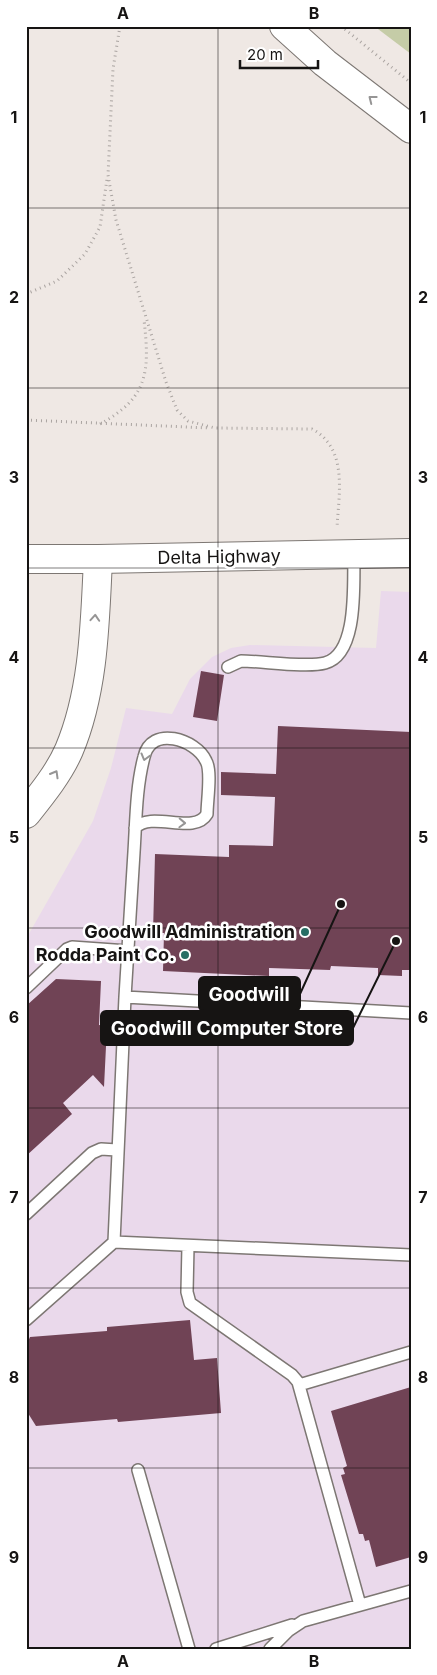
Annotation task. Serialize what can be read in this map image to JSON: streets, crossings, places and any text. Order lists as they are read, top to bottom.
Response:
{
  "streets": {
    "main road": ["Delta Highway"]
  },
  "places": [
    "Goodwill",
    "Goodwill Administration",
    "Goodwill Computer Store",
    "Rodda Paint Co."
  ],
  "scale_bar": "20 m",
  "grid": {
    "columns": ["A", "B"],
    "rows": [
      "1",
      "2",
      "3",
      "4",
      "5",
      "6",
      "7",
      "8",
      "9"
    ]
  }
}
